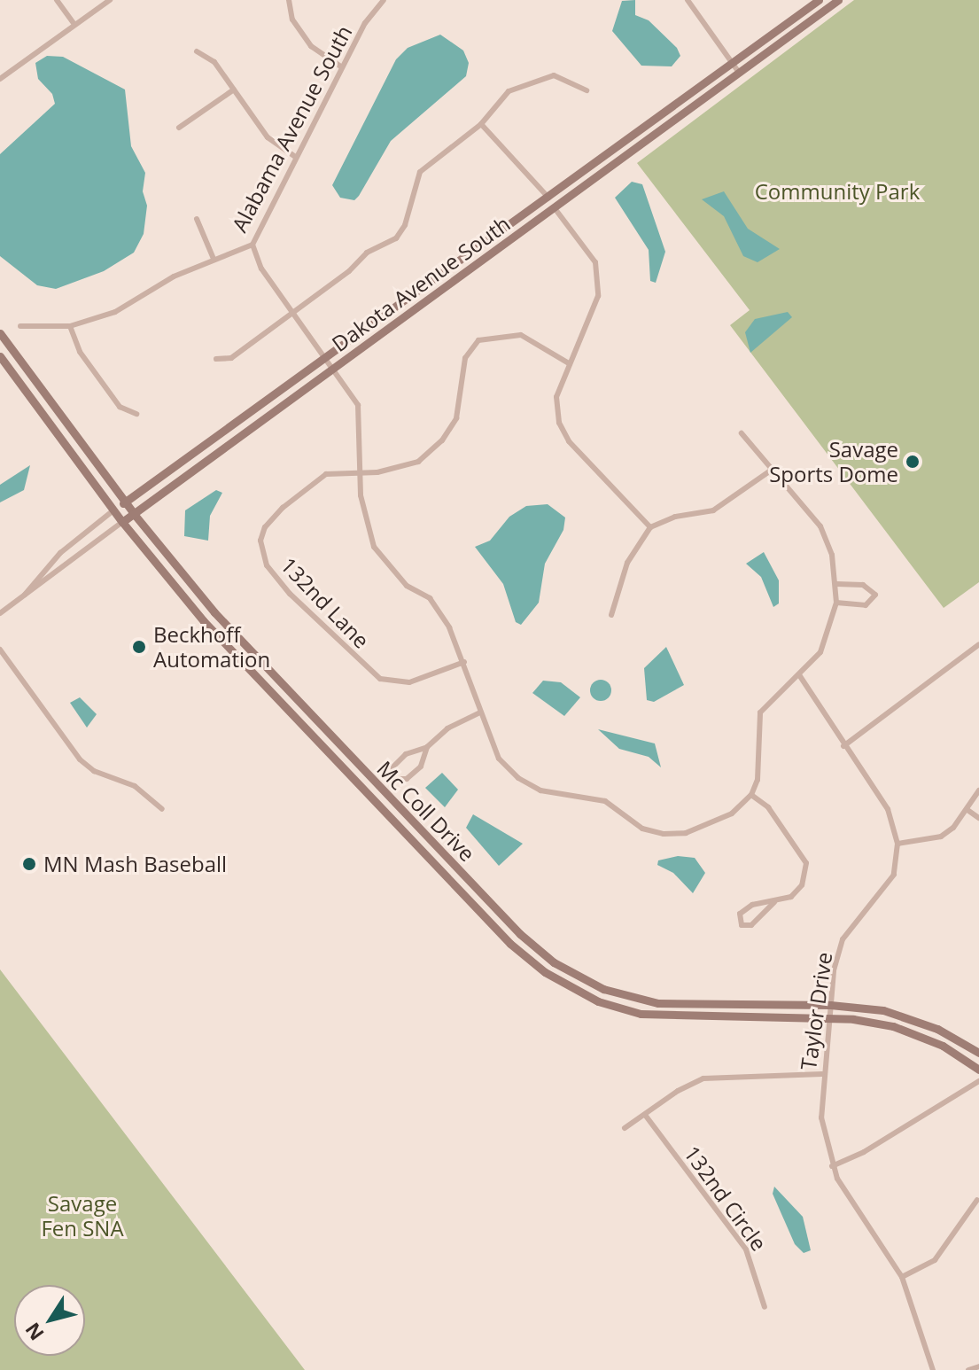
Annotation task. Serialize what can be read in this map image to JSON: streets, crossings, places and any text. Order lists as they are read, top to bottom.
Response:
{
  "streets": {
    "main road": ["Dakota Avenue South", "Mc Coll Drive"],
    "street": [
      "Alabama Avenue South",
      "132nd Lane",
      "Taylor Drive",
      "132nd Circle"
    ]
  },
  "crossings": [
    ["Dakota Avenue South", "Mc Coll Drive"],
    ["Mc Coll Drive", "Taylor Drive"]
  ],
  "parks": ["Community Park", "Savage Fen SNA"],
  "places": ["Savage Sports Dome", "Beckhoff Automation", "MN Mash Baseball"],
  "north": "bottom left"
}
